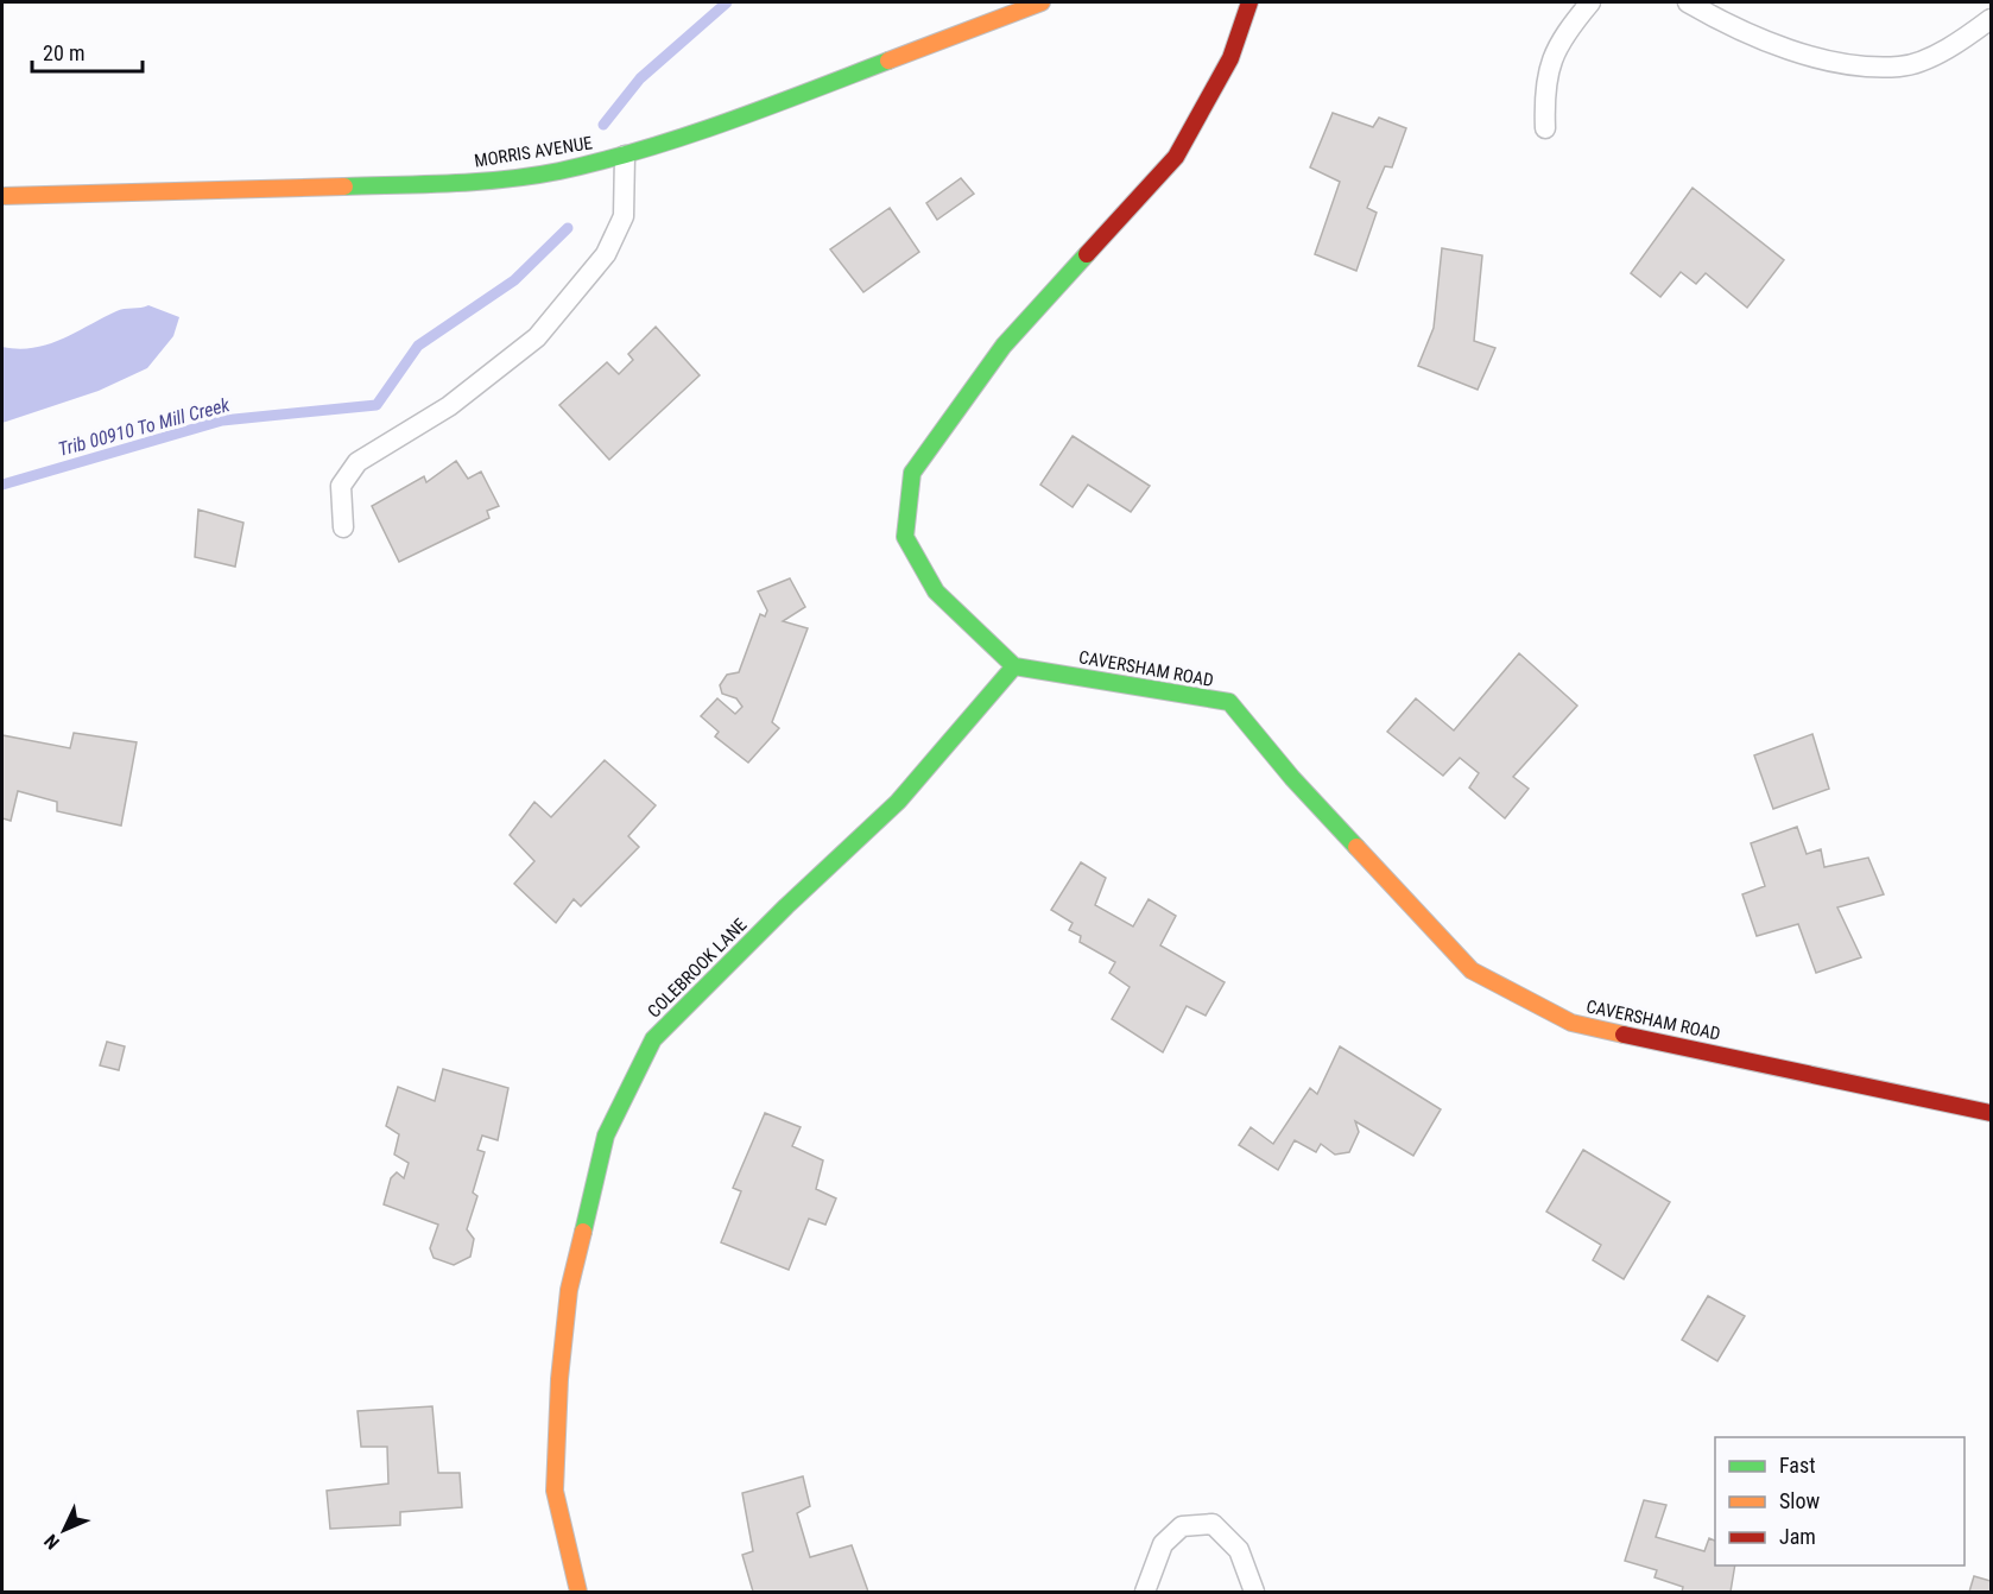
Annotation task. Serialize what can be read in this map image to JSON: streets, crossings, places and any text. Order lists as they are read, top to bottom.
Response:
{
  "streets": {
    "street": ["MORRIS AVENUE", "CAVERSHAM ROAD", "COLEBROOK LANE"]
  },
  "crossings": [
    ["CAVERSHAM ROAD", "COLEBROOK LANE"]
  ],
  "water": ["Trib 00910 To Mill Creek"],
  "legend": ["Fast", "Slow", "Jam"],
  "scale_bar": "20 m",
  "north": "bottom left"
}
